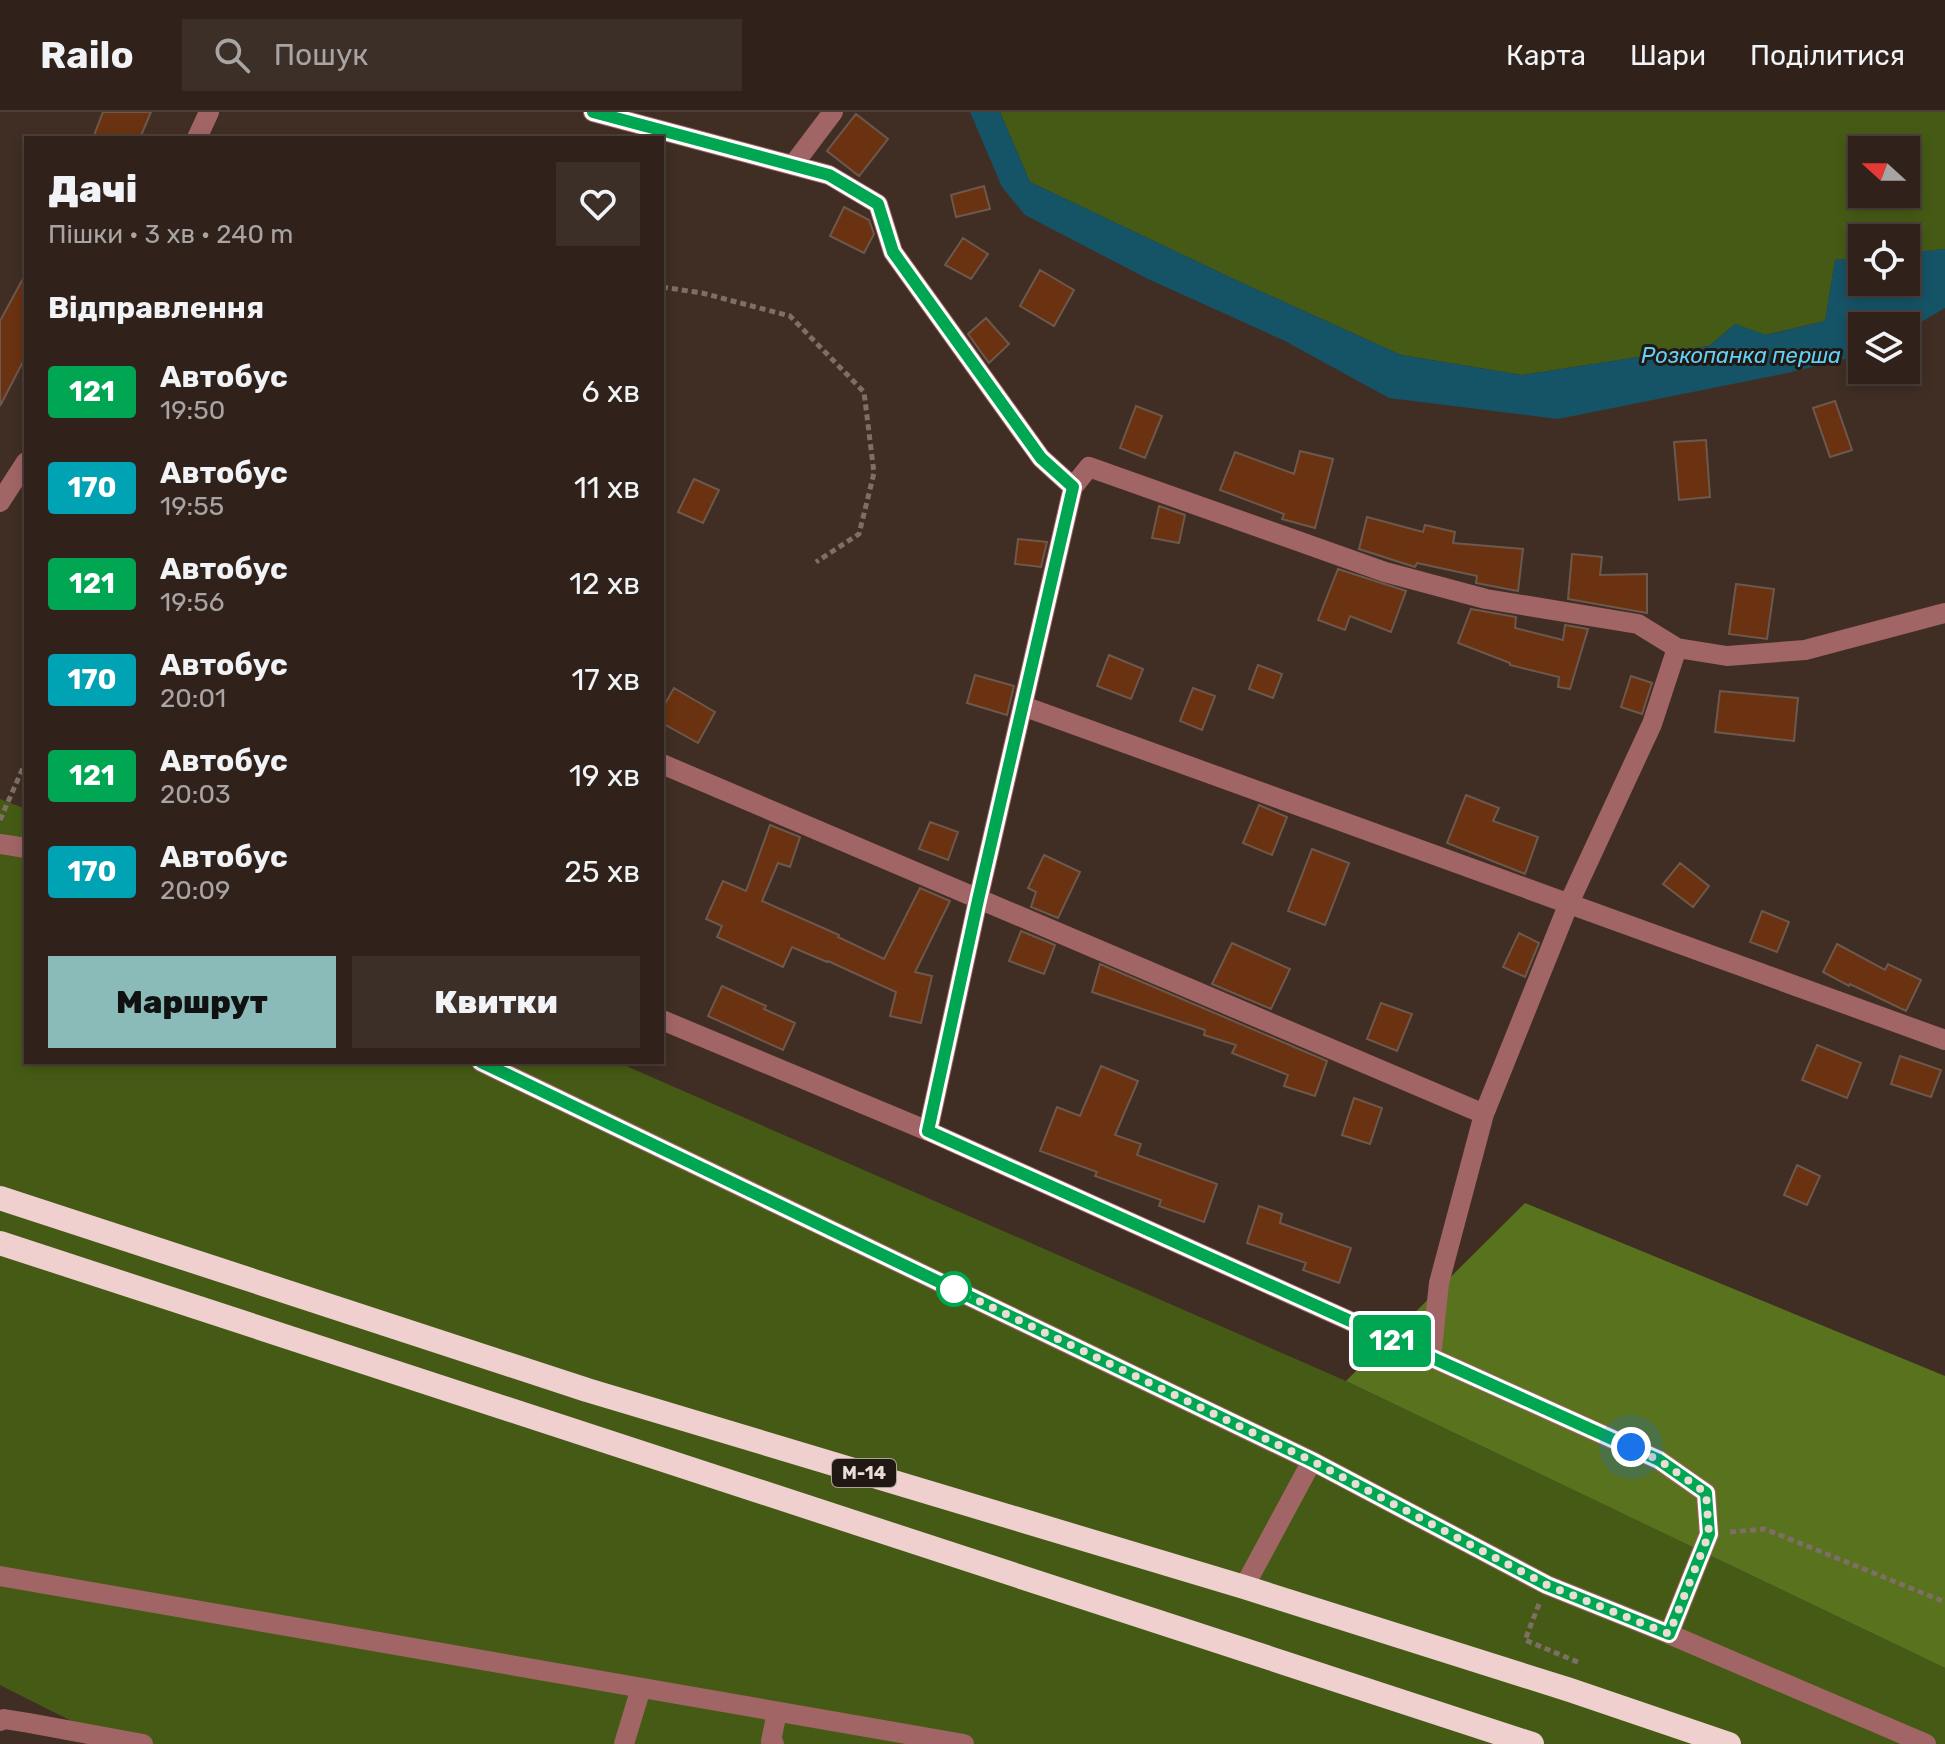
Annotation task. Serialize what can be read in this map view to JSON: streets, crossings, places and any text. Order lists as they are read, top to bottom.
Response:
{
  "streets": {
    "highway": ["М-14"]
  },
  "water": ["Розкопанка перша"],
  "lines": ["bus line 121"],
  "north": "left",
  "page": {
    "header": "Railo",
    "search": "Пошук",
    "nav": ["Карта", "Шари", "Поділитися"],
    "on_map": "121",
    "heading": [
      ["Дачі", "Пішки · 3 хв · 240 m"],
      "Відправлення"
    ],
    "list": [
      {
        "mark": "121",
        "name": "Автобус",
        "note": "19:50",
        "value": "6 хв"
      },
      {
        "mark": "170",
        "name": "Автобус",
        "note": "19:55",
        "value": "11 хв"
      },
      {
        "mark": "121",
        "name": "Автобус",
        "note": "19:56",
        "value": "12 хв"
      },
      {
        "mark": "170",
        "name": "Автобус",
        "note": "20:01",
        "value": "17 хв"
      },
      {
        "mark": "121",
        "name": "Автобус",
        "note": "20:03",
        "value": "19 хв"
      },
      {
        "mark": "170",
        "name": "Автобус",
        "note": "20:09",
        "value": "25 хв"
      }
    ],
    "buttons": ["Маршрут", "Квитки"]
  }
}
